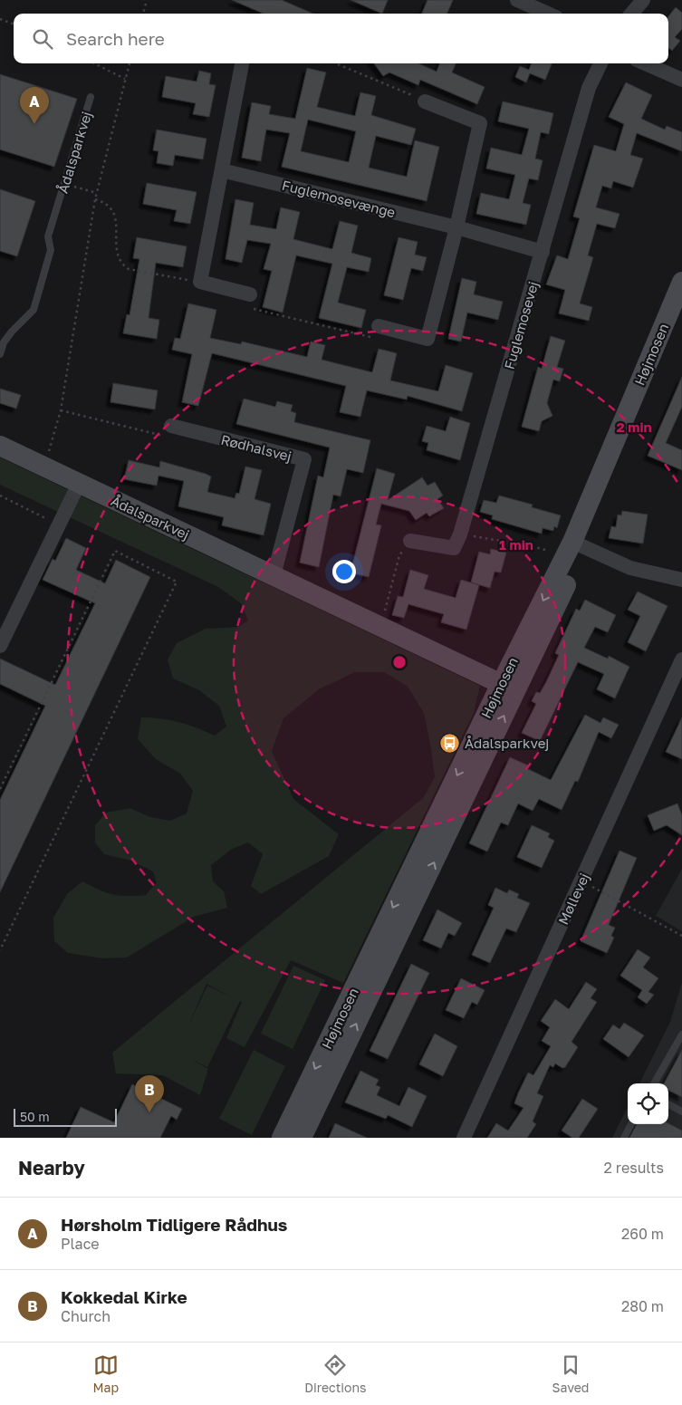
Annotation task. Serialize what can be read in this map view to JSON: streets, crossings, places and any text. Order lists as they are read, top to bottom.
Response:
{
  "streets": {
    "street": [
      "Ådalsparkvej",
      "Fuglemosevænge",
      "Fuglemosevej",
      "Højmosen",
      "Rødhalsvej",
      "Møllevej"
    ]
  },
  "crossings": [
    ["Ådalsparkvej", "Højmosen"],
    ["Ådalsparkvej", "Rødhalsvej"],
    ["Fuglemosevænge", "Fuglemosevej"]
  ],
  "places": {
    "bus stop": ["Ådalsparkvej"]
  },
  "scale_bar": "50 m",
  "page": {
    "search": "Search here",
    "pins": ["A", "B"],
    "scale": "50 m",
    "heading": ["Nearby", "2 results"],
    "list": [
      {
        "mark": "A",
        "name": "Hørsholm Tidligere Rådhus",
        "note": "Place",
        "value": "260 m"
      },
      {
        "mark": "B",
        "name": "Kokkedal Kirke",
        "note": "Church",
        "value": "280 m"
      }
    ],
    "nav": ["Map", "Directions", "Saved"]
  },
  "rings": ["2 min", "1 min"]
}
